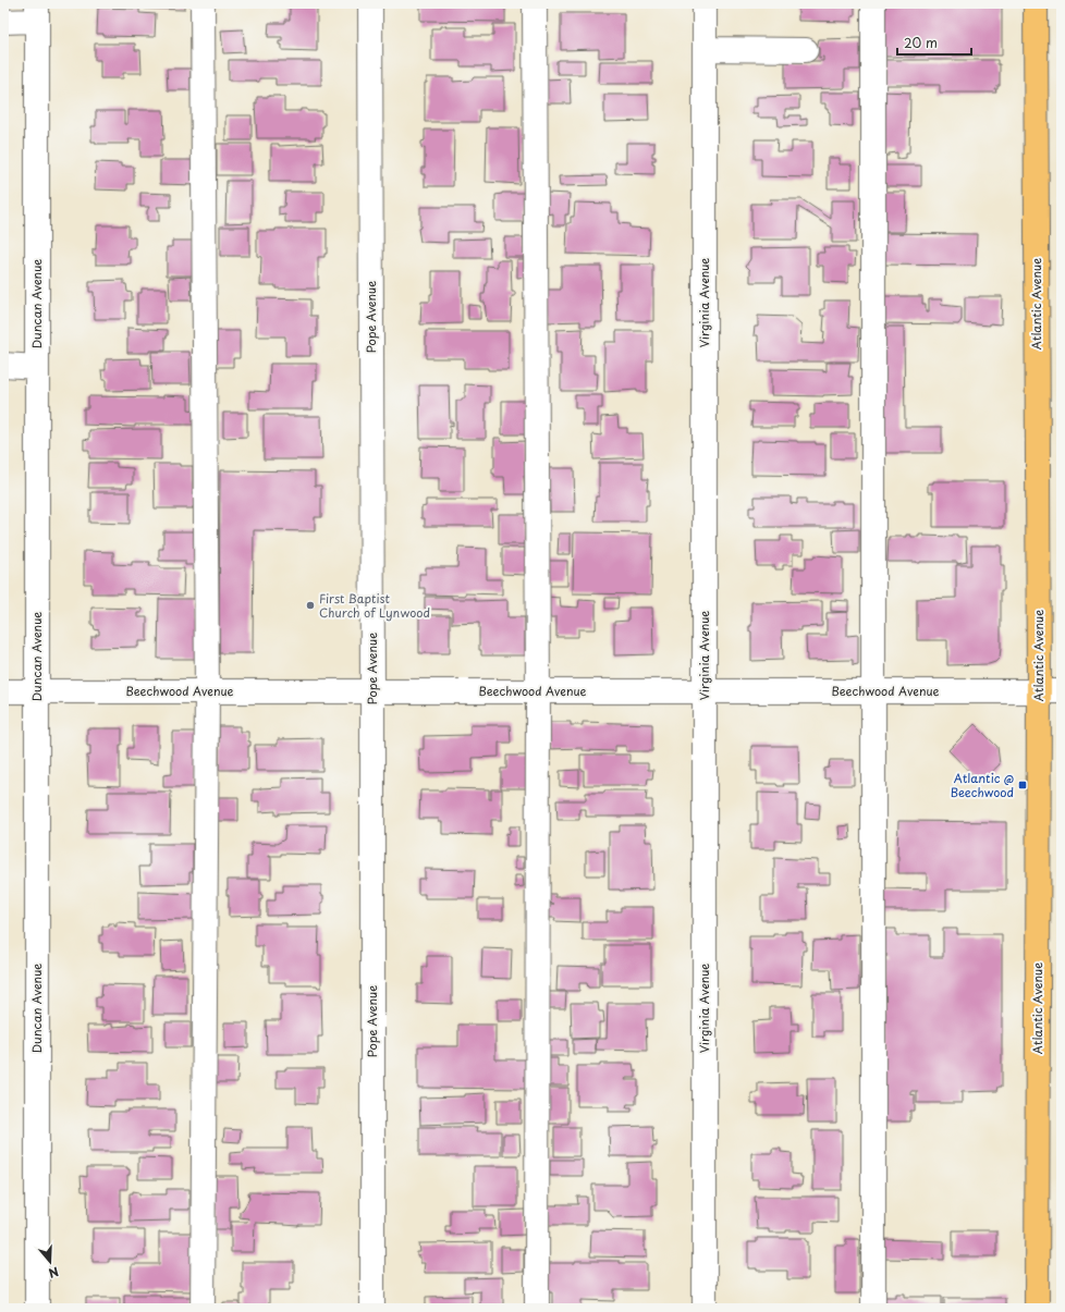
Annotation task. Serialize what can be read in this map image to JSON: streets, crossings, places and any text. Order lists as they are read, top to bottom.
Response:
{
  "streets": {
    "main road": ["Atlantic Avenue"],
    "street": [
      "Virginia Avenue",
      "Duncan Avenue",
      "Pope Avenue",
      "Beechwood Avenue"
    ]
  },
  "crossings": [
    ["Virginia Avenue", "Beechwood Avenue"],
    ["Duncan Avenue", "Beechwood Avenue"],
    ["Atlantic Avenue", "Beechwood Avenue"],
    ["Pope Avenue", "Beechwood Avenue"]
  ],
  "places": {
    "other": ["First Baptist Church of Lynwood"],
    "transit": ["Atlantic @ Beechwood"]
  },
  "scale_bar": "20 m",
  "north": "bottom"
}
